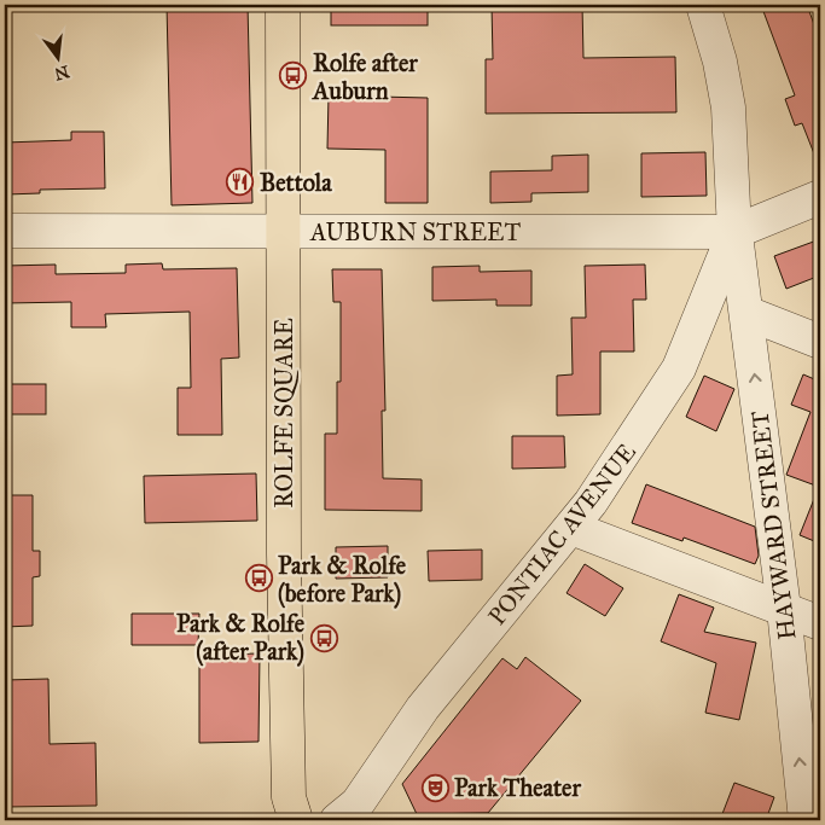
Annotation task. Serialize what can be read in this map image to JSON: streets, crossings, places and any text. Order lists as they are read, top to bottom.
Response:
{
  "streets": {
    "main road": ["ROLFE SQUARE"],
    "street": ["AUBURN STREET", "HAYWARD STREET", "PONTIAC AVENUE"]
  },
  "crossings": [
    ["AUBURN STREET", "ROLFE SQUARE"],
    ["AUBURN STREET", "HAYWARD STREET"],
    ["AUBURN STREET", "PONTIAC AVENUE"],
    ["HAYWARD STREET", "PONTIAC AVENUE"]
  ],
  "one_way": ["HAYWARD STREET"],
  "places": {
    "bus stop": ["Rolfe after Auburn", "Park & Rolfe (before Park)", "Park & Rolfe (after Park)"],
    "restaurant": ["Bettola"],
    "theatre": ["Park Theater"]
  },
  "north": "bottom"
}
